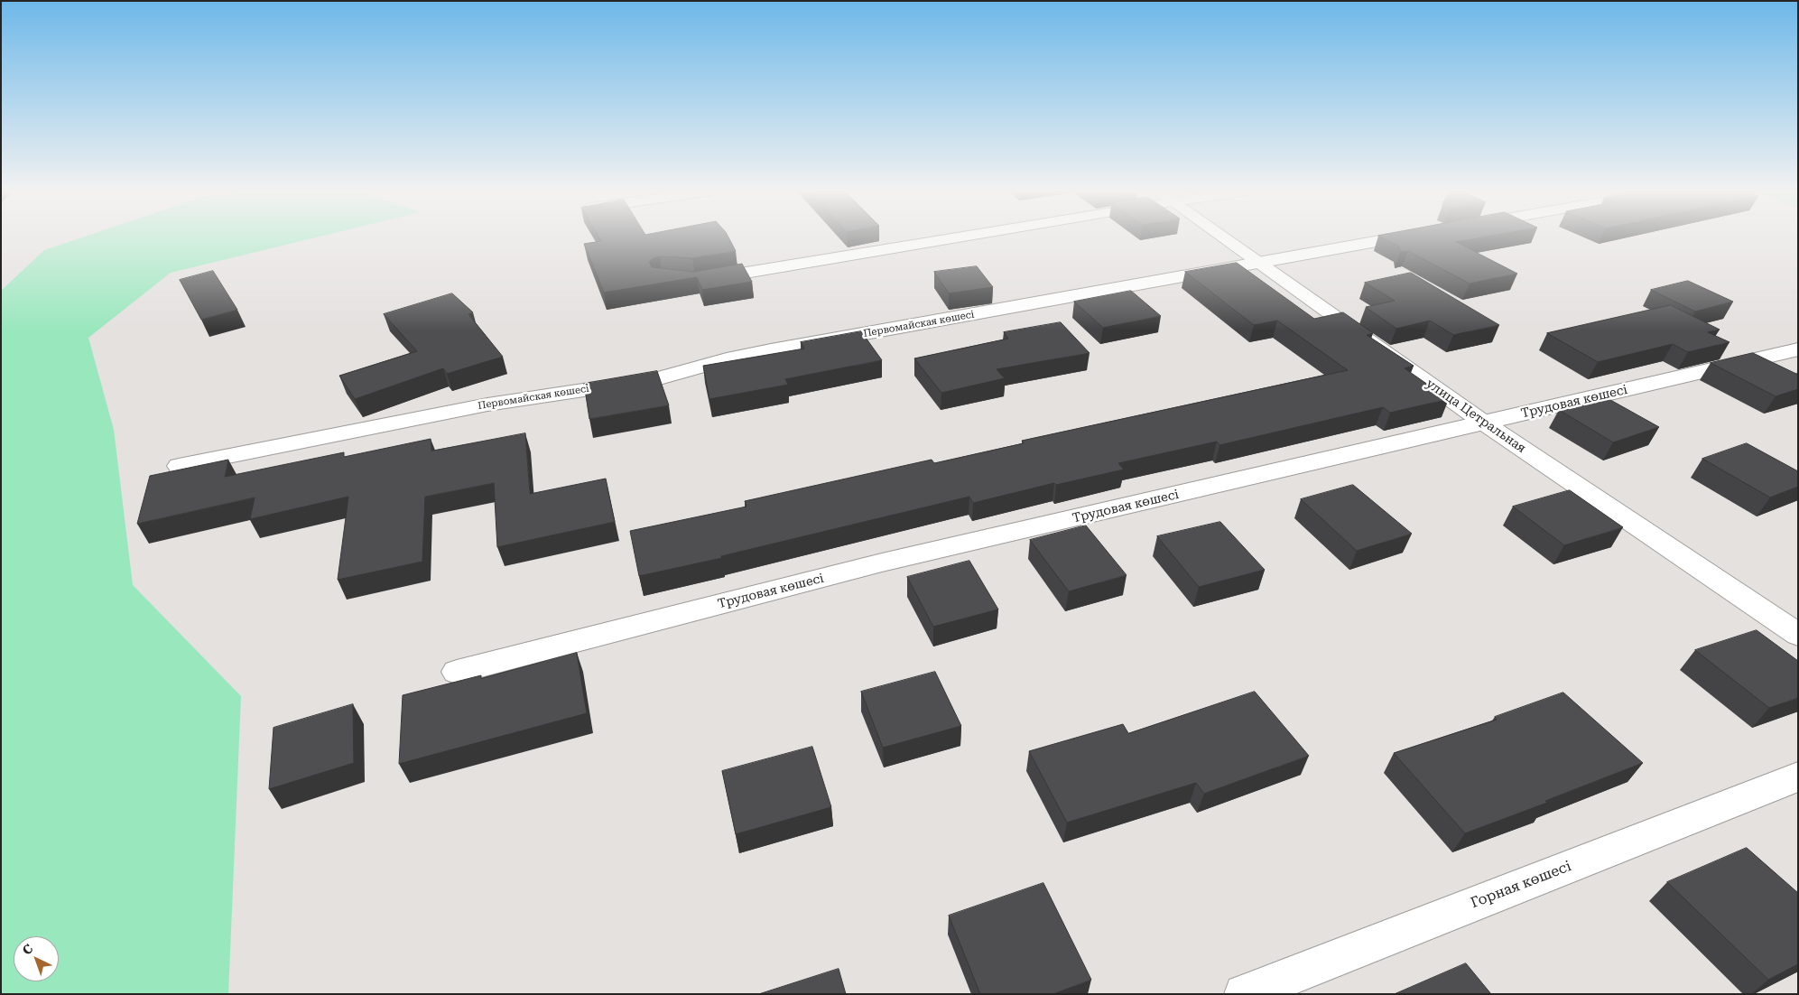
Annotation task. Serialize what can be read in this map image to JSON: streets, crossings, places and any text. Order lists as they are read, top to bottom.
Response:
{
  "streets": {
    "street": [
      "Первомайская көшесі",
      "Трудовая көшесі",
      "улица Цетральная",
      "Горная көшесі"
    ]
  },
  "crossings": [
    ["Первомайская көшесі", "улица Цетральная"],
    ["Трудовая көшесі", "улица Цетральная"]
  ],
  "north": "top left"
}
